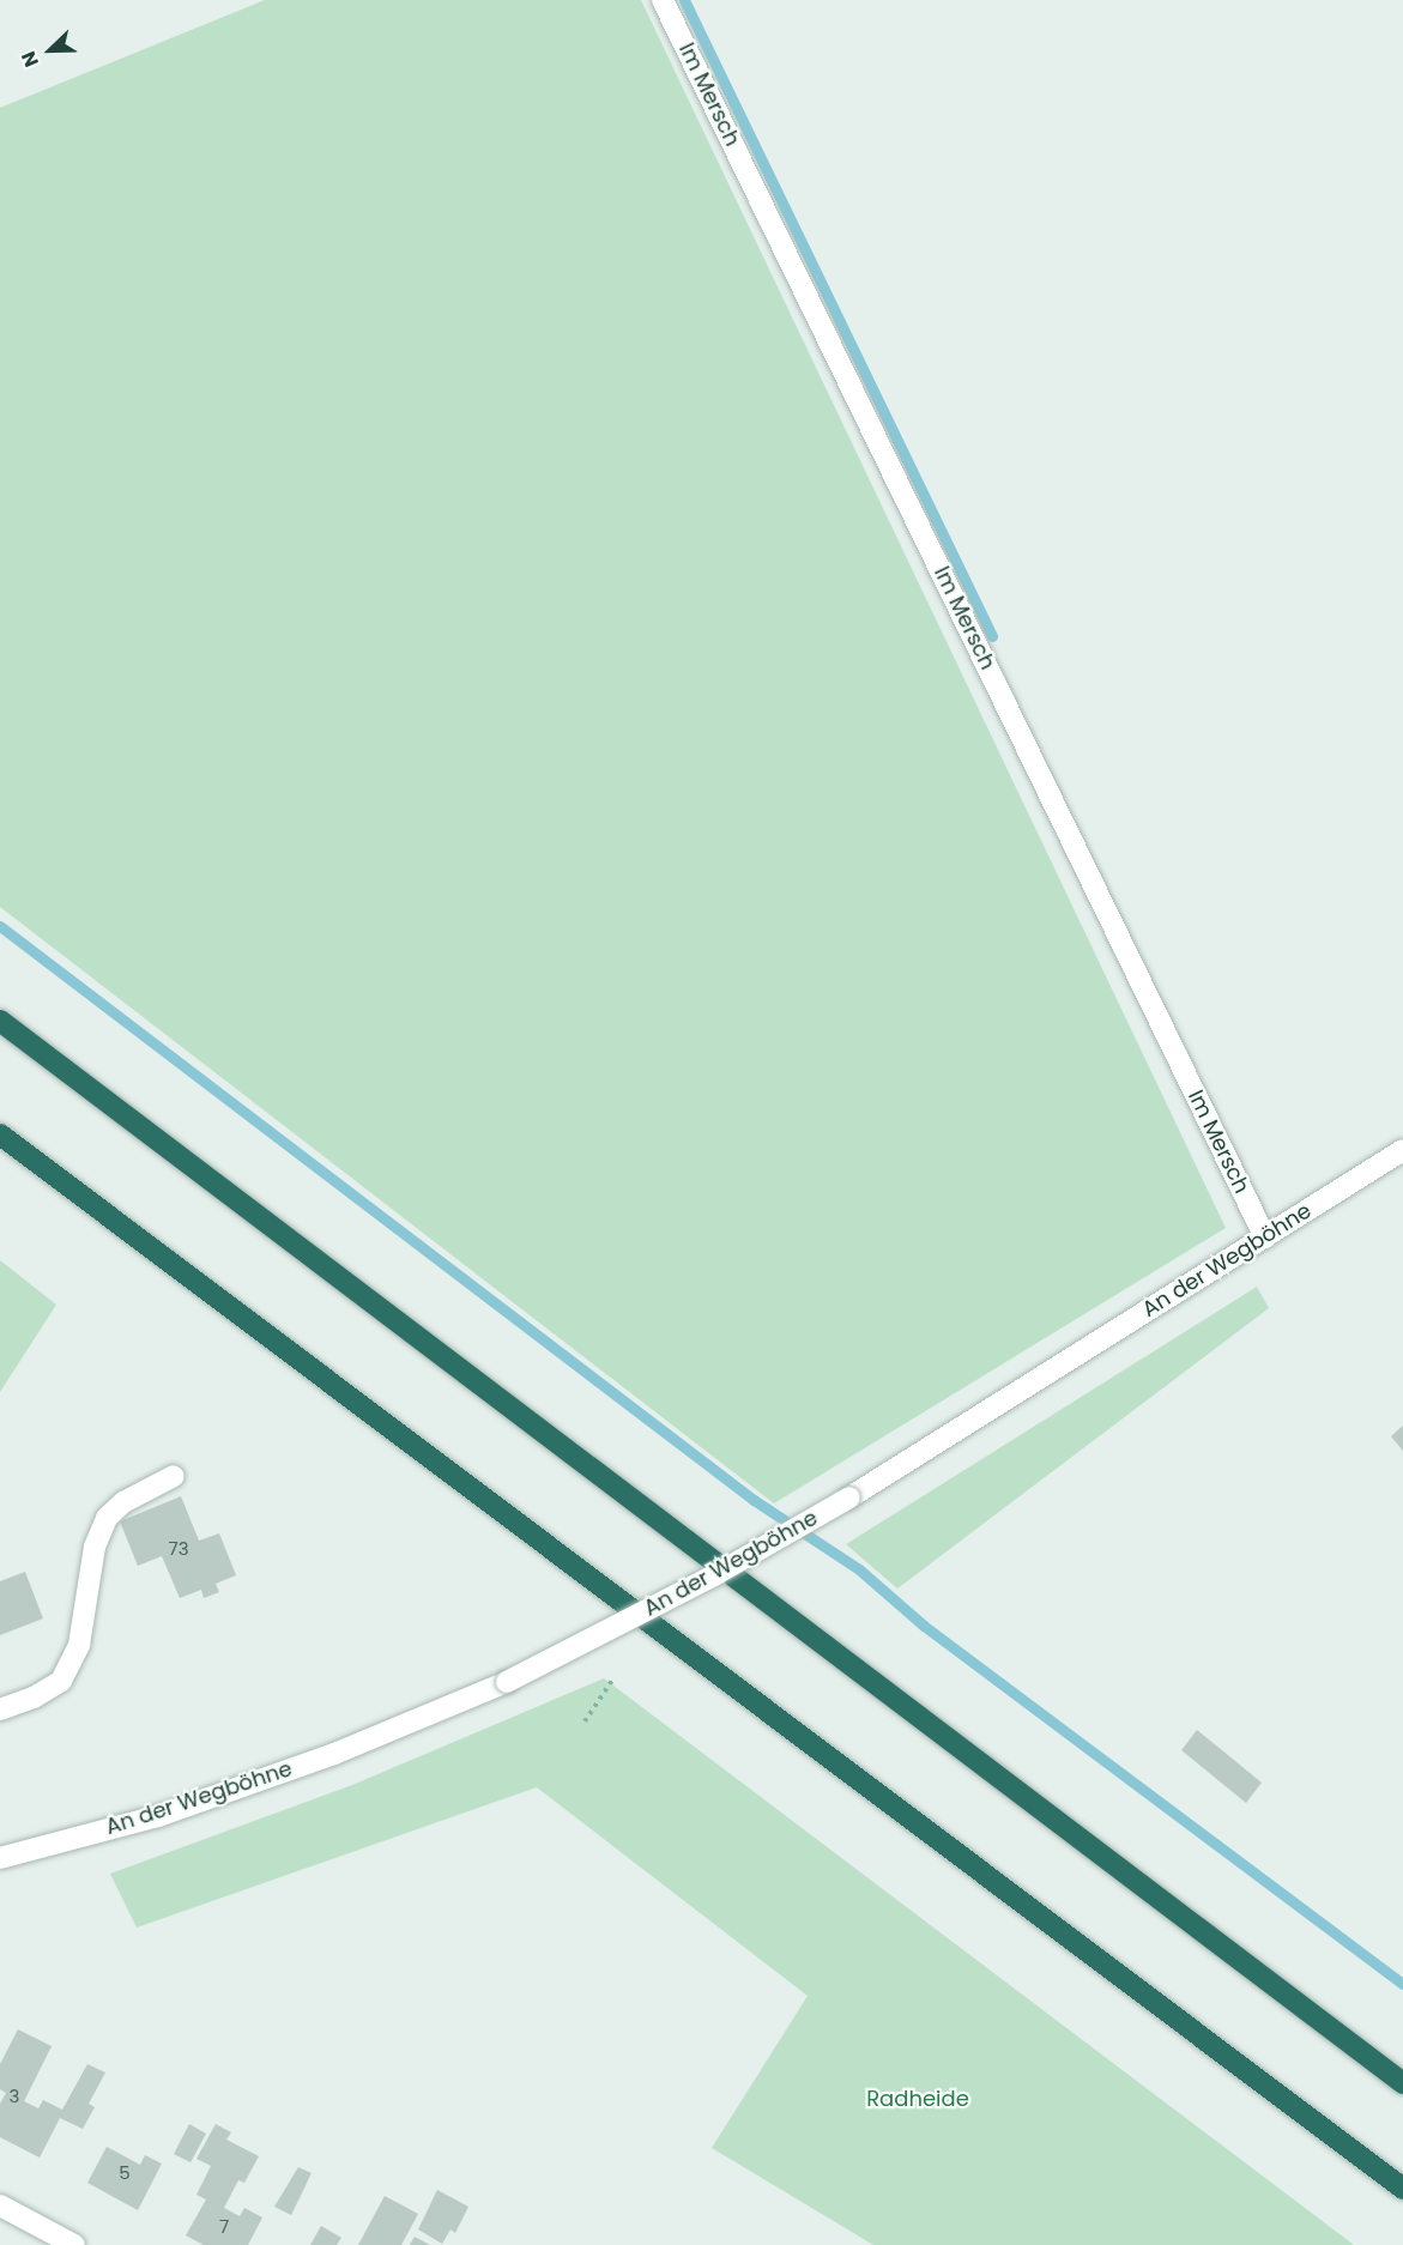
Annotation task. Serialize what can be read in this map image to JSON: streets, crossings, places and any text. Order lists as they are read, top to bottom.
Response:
{
  "streets": {
    "street": ["Im Mersch", "An der Wegböhne"]
  },
  "crossings": [
    ["Im Mersch", "An der Wegböhne"]
  ],
  "parks": ["Radheide"],
  "house_numbers": [
    "73",
    "3",
    "5",
    "7"
  ],
  "north": "bottom left"
}
